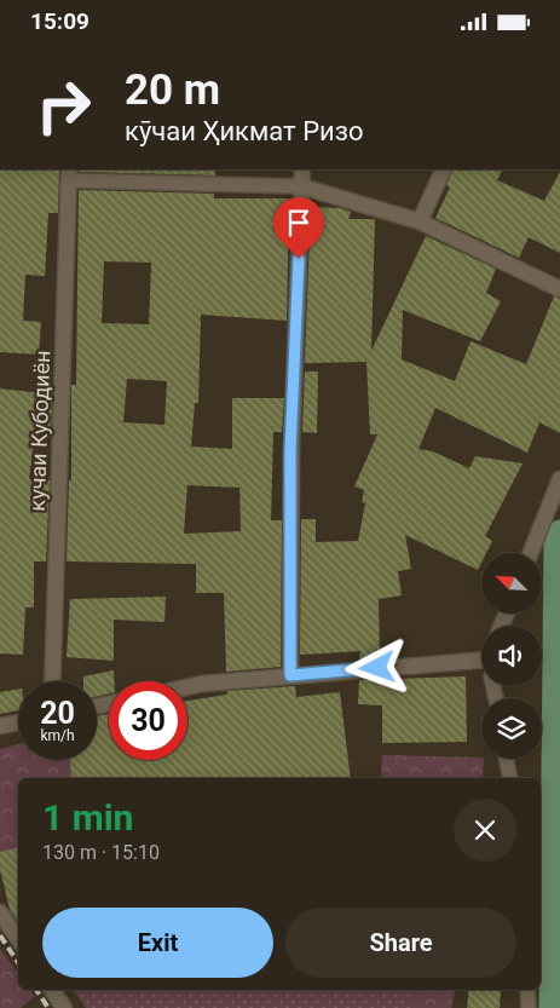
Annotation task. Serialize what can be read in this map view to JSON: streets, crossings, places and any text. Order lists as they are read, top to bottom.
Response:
{
  "streets": {
    "street": ["кучаи Кубодиён"]
  },
  "north": "top left",
  "page": {
    "status": "15:09",
    "turn": ["20 m", "кӯчаи Ҳикмат Ризо"],
    "speed": "20 km/h",
    "limit": "30",
    "heading": ["1 min", "130 m · 15:10"],
    "buttons": ["Exit", "Share"]
  }
}
